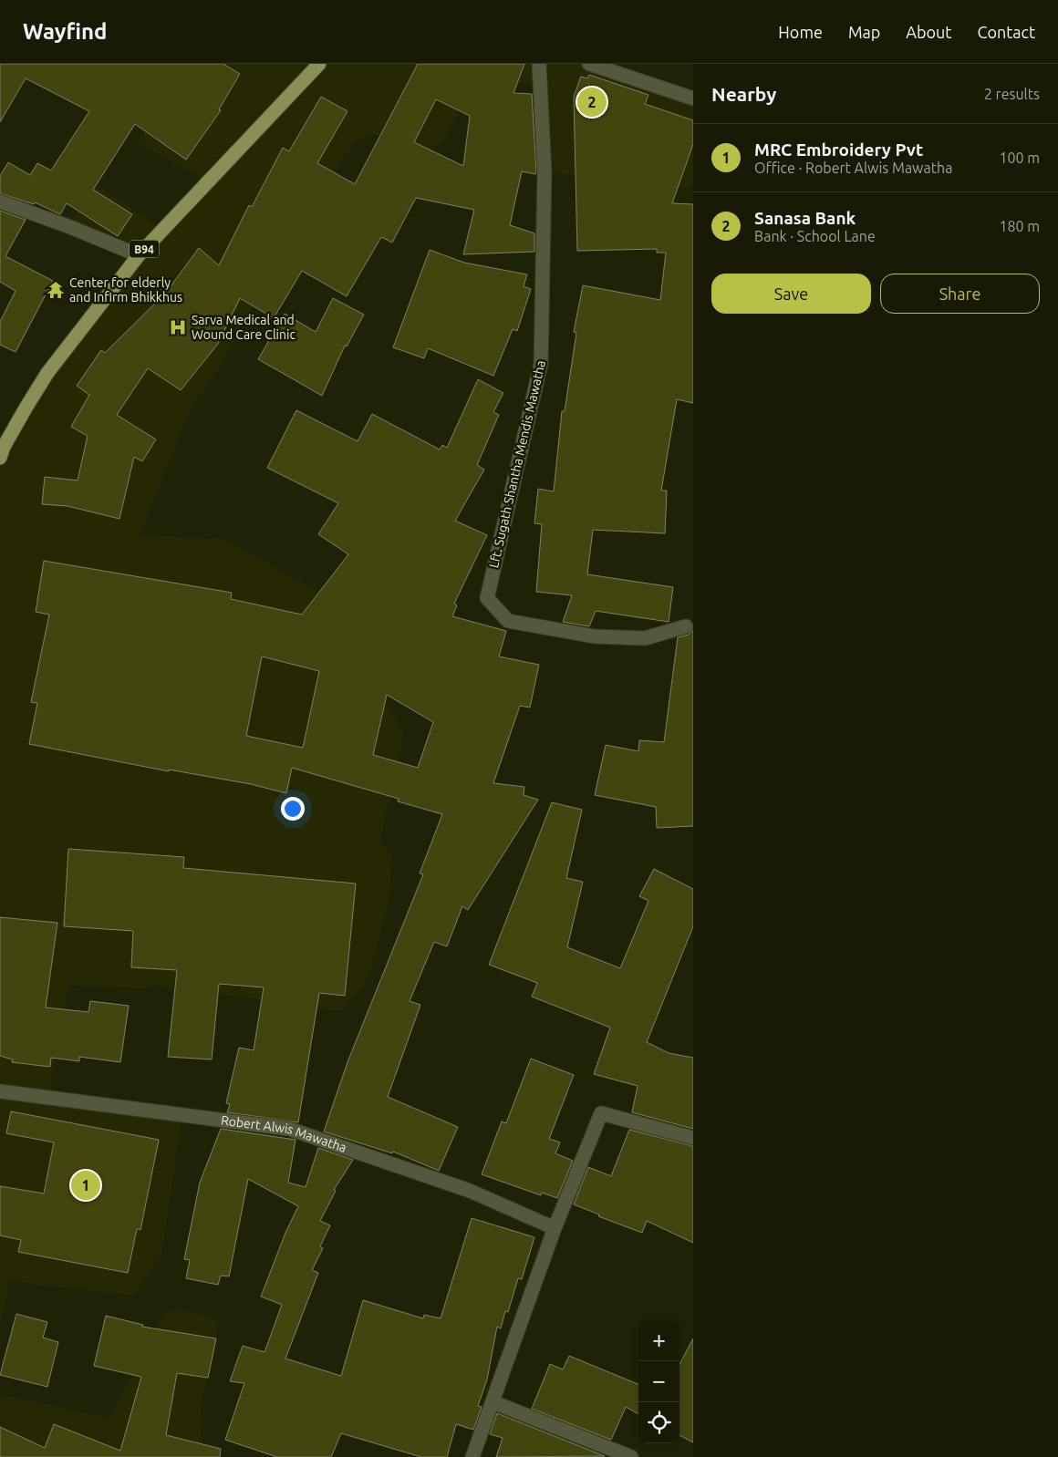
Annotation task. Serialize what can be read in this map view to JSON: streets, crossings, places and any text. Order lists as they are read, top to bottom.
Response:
{
  "streets": {
    "main road": ["B94"],
    "street": ["Lft. Sugath Shantha Mendis Mawatha", "Robert Alwis Mawatha"]
  },
  "places": {
    "temple": ["Center for elderly and Infirm Bhikkhus"],
    "hospital": ["Sarva Medical and Wound Care Clinic"]
  },
  "page": {
    "header": "Wayfind",
    "nav": [
      "Home",
      "Map",
      "About",
      "Contact"
    ],
    "heading": ["Nearby", "2 results"],
    "pins": ["2", "1"],
    "list": [
      {
        "mark": "1",
        "name": "MRC Embroidery Pvt",
        "note": "Office · Robert Alwis Mawatha",
        "value": "100 m"
      },
      {
        "mark": "2",
        "name": "Sanasa Bank",
        "note": "Bank · School Lane",
        "value": "180 m"
      }
    ],
    "buttons": ["Save", "Share"],
    "map_buttons": ["+", "−"]
  }
}
